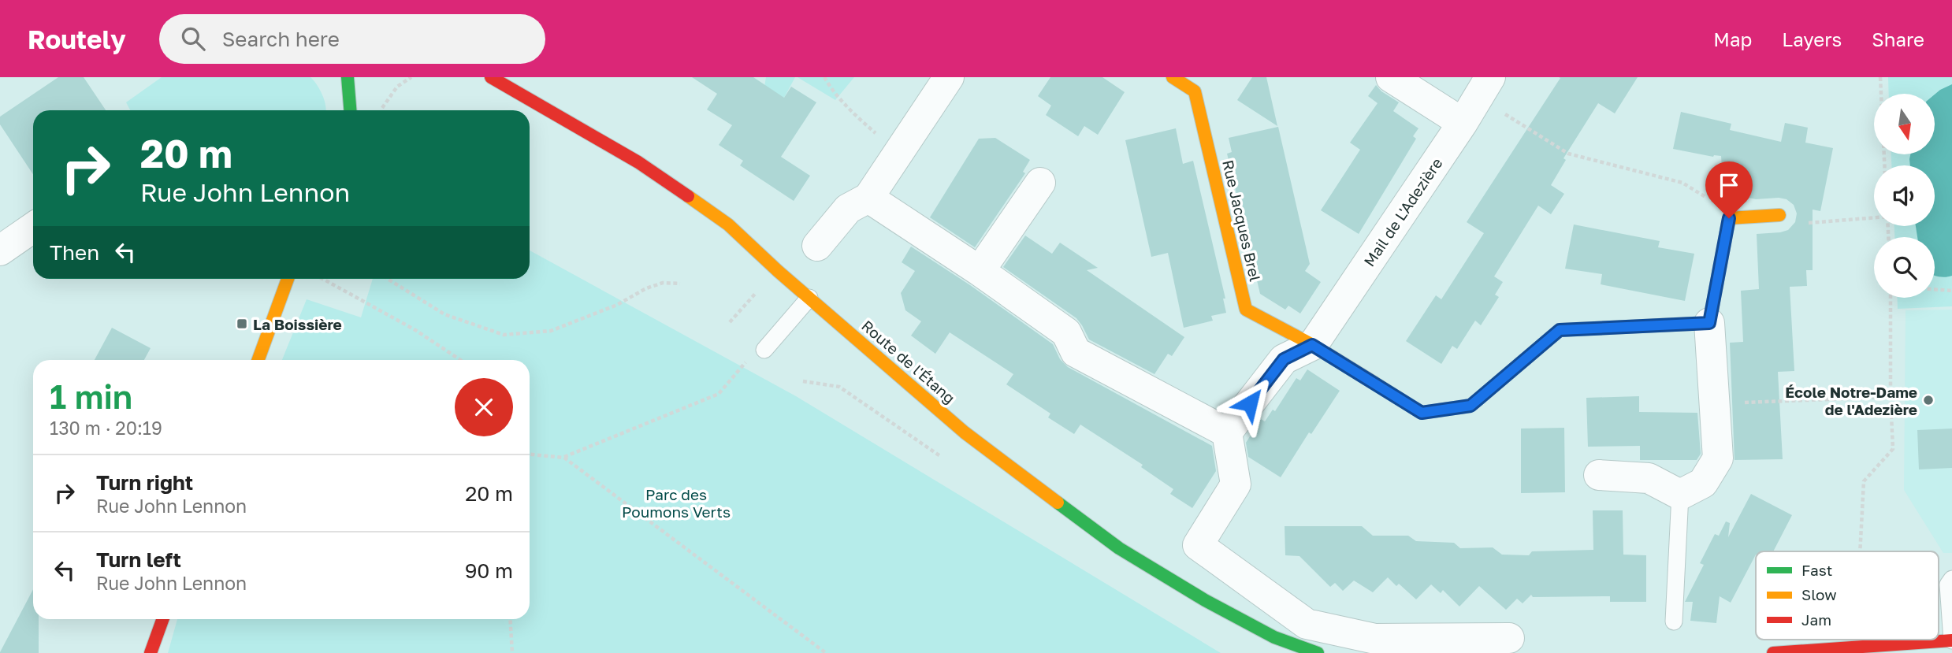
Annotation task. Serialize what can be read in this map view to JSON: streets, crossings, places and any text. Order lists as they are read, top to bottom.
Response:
{
  "streets": {
    "street": ["Mail de L'Adezière", "Rue Jacques Brel", "Route de l'Étang"]
  },
  "crossings": [
    ["Mail de L'Adezière", "Rue Jacques Brel"]
  ],
  "parks": ["Parc des Poumons Verts"],
  "places": {
    "transit": ["La Boissière"],
    "other": ["École Notre-Dame de l'Adezière"]
  },
  "legend": ["Fast", "Slow", "Jam"],
  "north": "bottom",
  "page": {
    "header": "Routely",
    "search": "Search here",
    "nav": ["Map", "Layers", "Share"],
    "turn": ["20 m", "Rue John Lennon"],
    "then": "Then",
    "heading": ["1 min", "130 m · 20:19"],
    "list": [
      {
        "name": "Turn right",
        "note": "Rue John Lennon",
        "value": "20 m"
      },
      {
        "name": "Turn left",
        "note": "Rue John Lennon",
        "value": "90 m"
      }
    ]
  }
}
